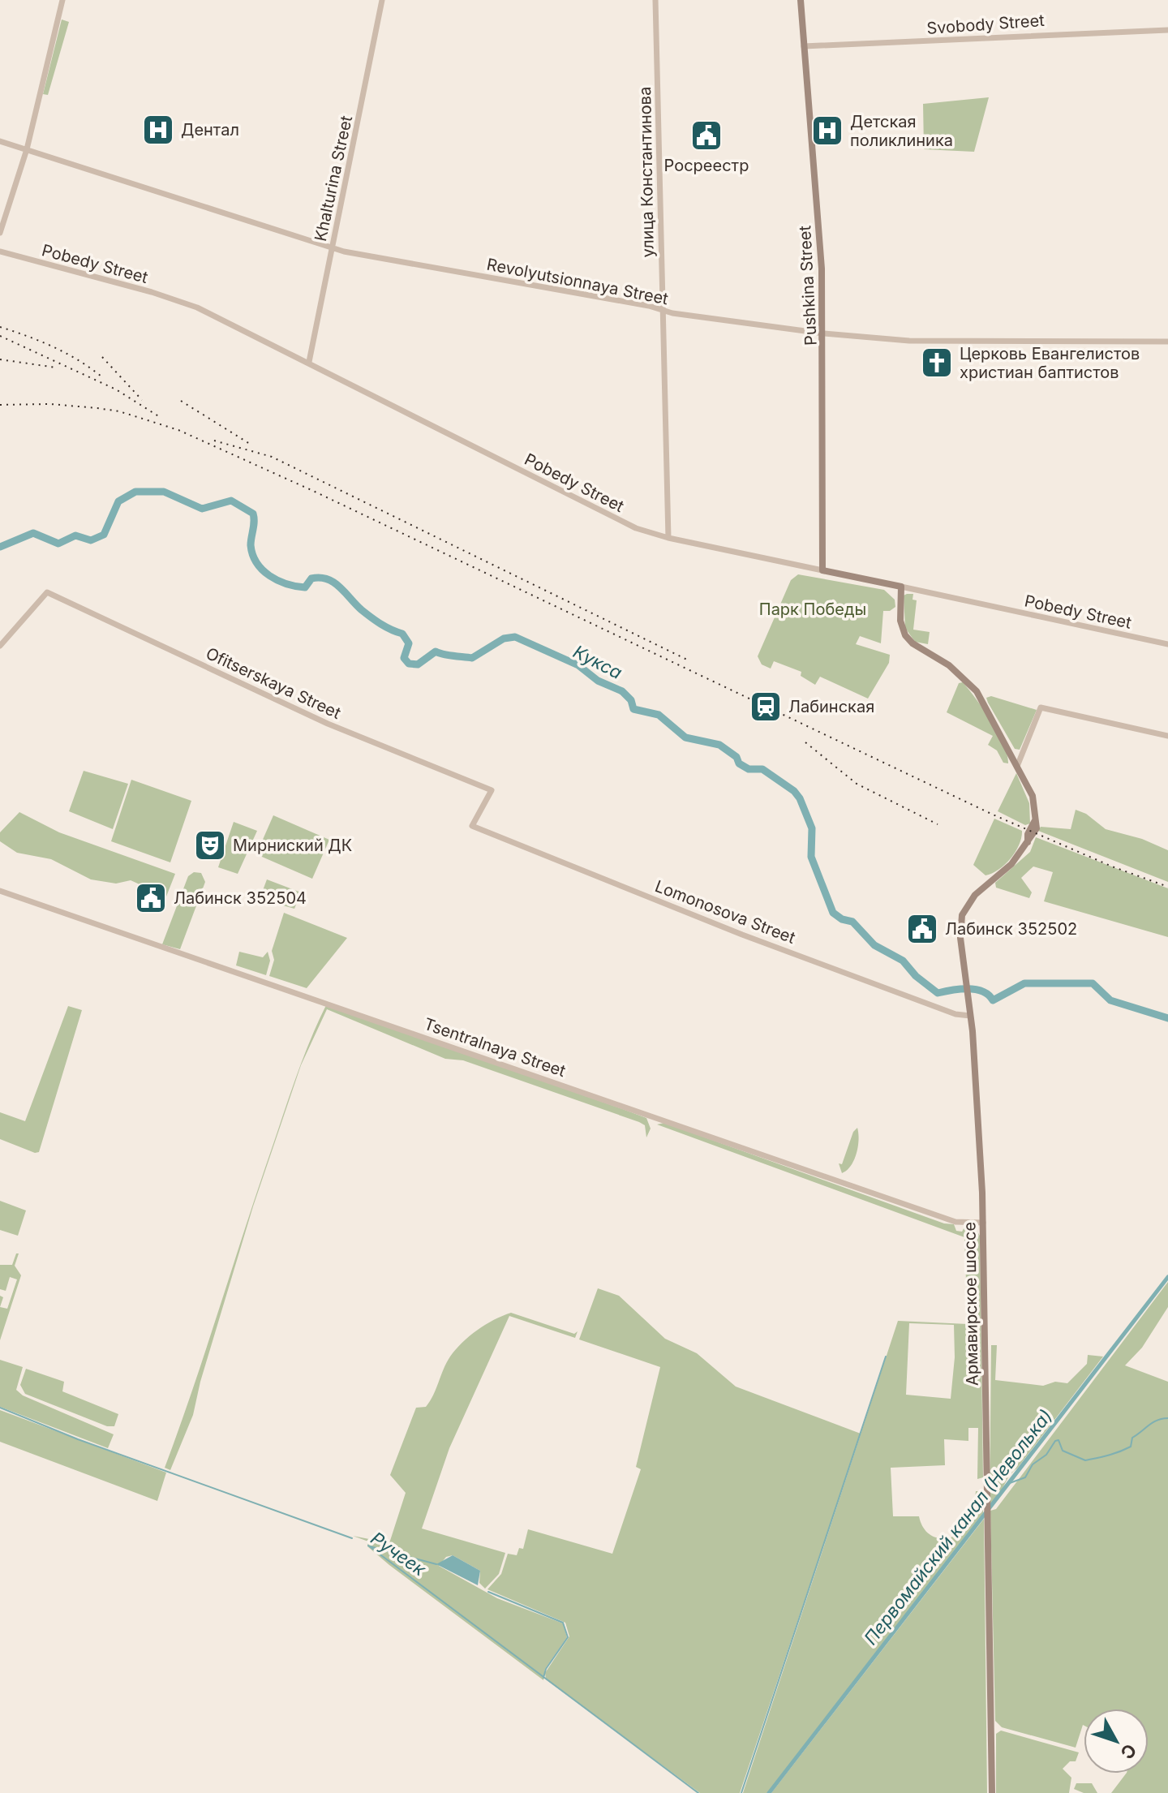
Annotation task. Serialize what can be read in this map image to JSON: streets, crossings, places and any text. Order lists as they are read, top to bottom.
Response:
{
  "streets": {
    "main road": ["Pobedy Street", "Pushkina Street", "Армавирское шоссе"],
    "street": [
      "Svobody Street",
      "улица Константинова",
      "Khalturina Street",
      "Revolyutsionnaya Street",
      "Ofitserskaya Street",
      "Lomonosova Street",
      "Tsentralnaya Street"
    ]
  },
  "crossings": [
    ["Svobody Street", "Pushkina Street"],
    ["улица Константинова", "Pobedy Street"],
    ["улица Константинова", "Revolyutsionnaya Street"],
    ["Khalturina Street", "Pobedy Street"],
    ["Khalturina Street", "Revolyutsionnaya Street"],
    ["Pobedy Street", "Pushkina Street"],
    ["Pobedy Street", "Армавирское шоссе"],
    ["Revolyutsionnaya Street", "Pushkina Street"],
    ["Ofitserskaya Street", "Lomonosova Street"],
    ["Lomonosova Street", "Армавирское шоссе"],
    ["Tsentralnaya Street", "Армавирское шоссе"]
  ],
  "water": ["Кукса", "Первомайский канал (Неволька)", "Ручеек"],
  "parks": ["Парк Победы"],
  "places": {
    "hospital": ["Дентал", "Детская поликлиника"],
    "public building": ["Росреестр", "Лабинск 352504", "Лабинск 352502"],
    "church": ["Церковь Евангелистов христиан баптистов"],
    "station": ["Лабинская"],
    "theatre": ["Мирниский ДК"]
  },
  "north": "bottom right"
}
